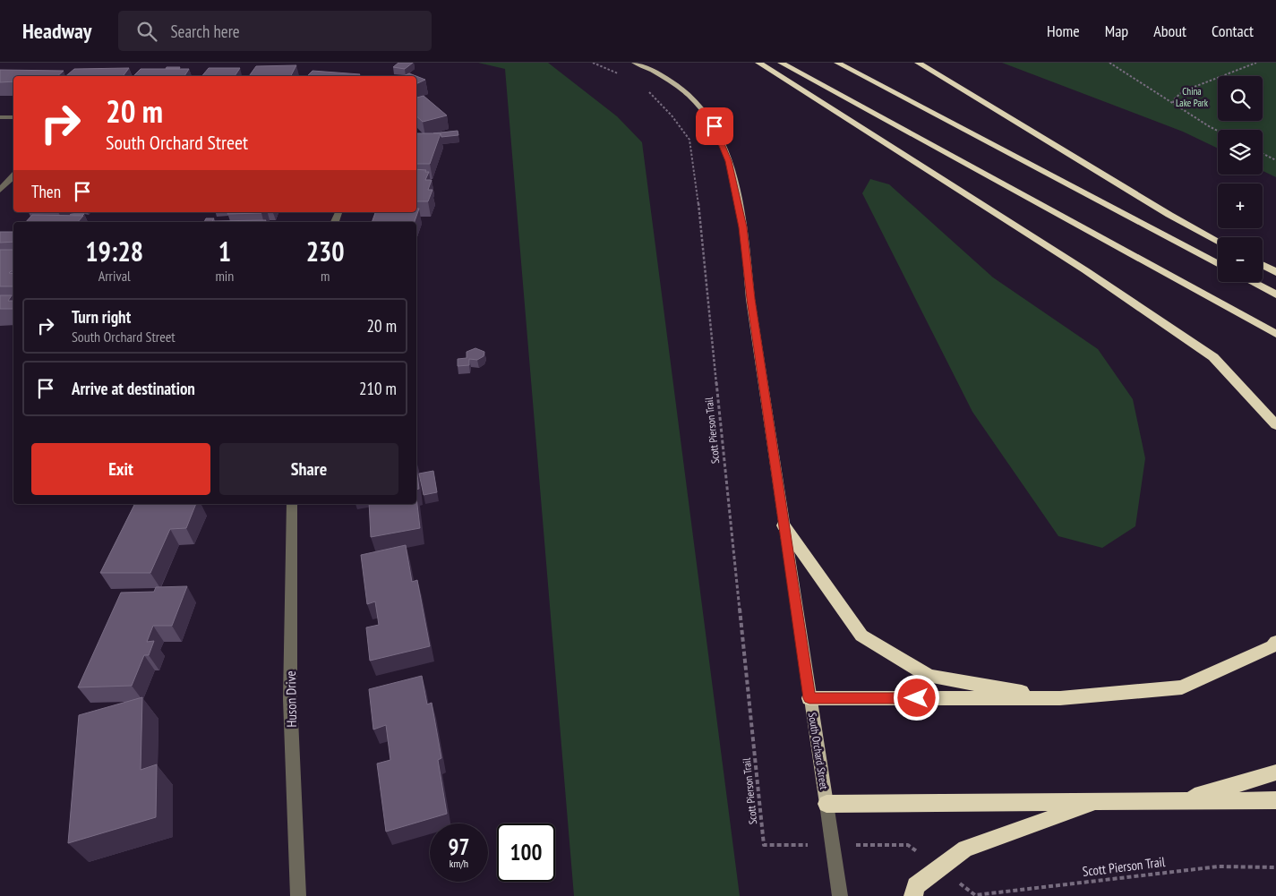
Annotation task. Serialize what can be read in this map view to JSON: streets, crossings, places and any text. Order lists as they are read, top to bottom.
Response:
{
  "streets": {
    "main road": ["South Orchard Street"],
    "street": ["Huson Drive"],
    "path": ["Scott Pierson Trail"]
  },
  "parks": ["China Lake Park"],
  "page": {
    "header": "Headway",
    "search": "Search here",
    "nav": [
      "Home",
      "Map",
      "About",
      "Contact"
    ],
    "map_buttons": ["+", "−"],
    "turn": ["20 m", "South Orchard Street"],
    "then": "Then",
    "eta": [
      "19:28",
      "Arrival",
      "1",
      "min",
      "230",
      "m"
    ],
    "list": [
      {
        "name": "Turn right",
        "note": "South Orchard Street",
        "value": "20 m"
      },
      {
        "name": "Arrive at destination",
        "value": "210 m"
      }
    ],
    "buttons": ["Exit", "Share"],
    "speed": "97 km/h",
    "limit": "100"
  }
}
